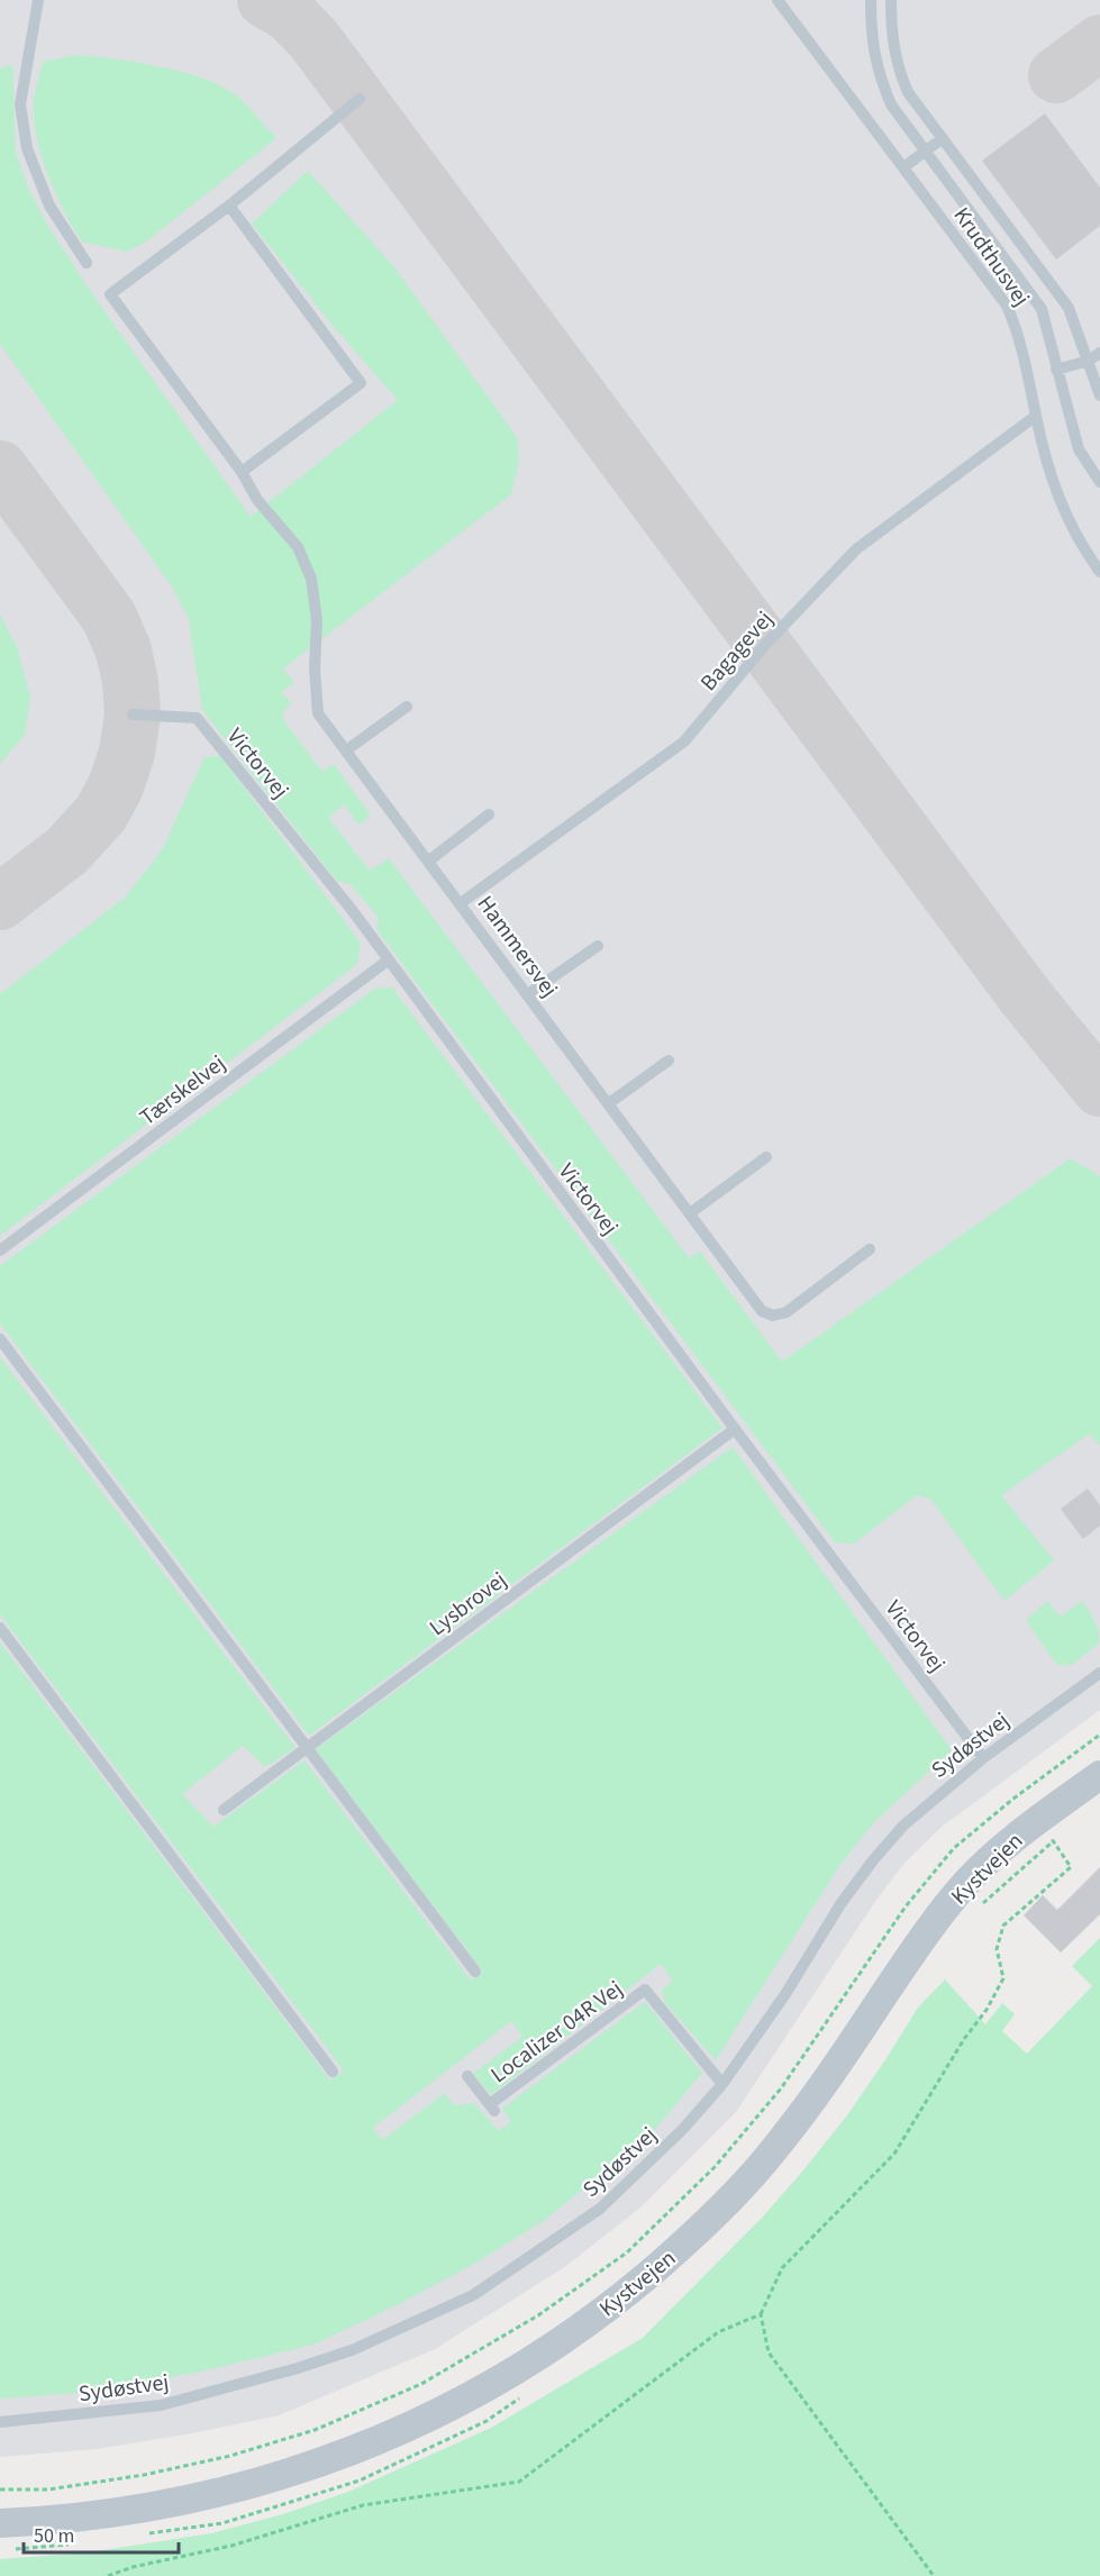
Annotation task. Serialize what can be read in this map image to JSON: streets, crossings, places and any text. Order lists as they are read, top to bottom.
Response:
{
  "streets": {
    "street": ["Kystvejen"],
    "lane": [
      "Krudthusvej",
      "Bagagevej",
      "Victorvej",
      "Hammersvej",
      "Tærskelvej",
      "Lysbrovej",
      "Sydøstvej",
      "Localizer 04R Vej"
    ]
  },
  "crossings": [
    ["Krudthusvej", "Bagagevej"],
    ["Bagagevej", "Hammersvej"],
    ["Victorvej", "Tærskelvej"],
    ["Victorvej", "Lysbrovej"],
    ["Victorvej", "Sydøstvej"],
    ["Sydøstvej", "Localizer 04R Vej"]
  ],
  "scale_bar": "50 m"
}
